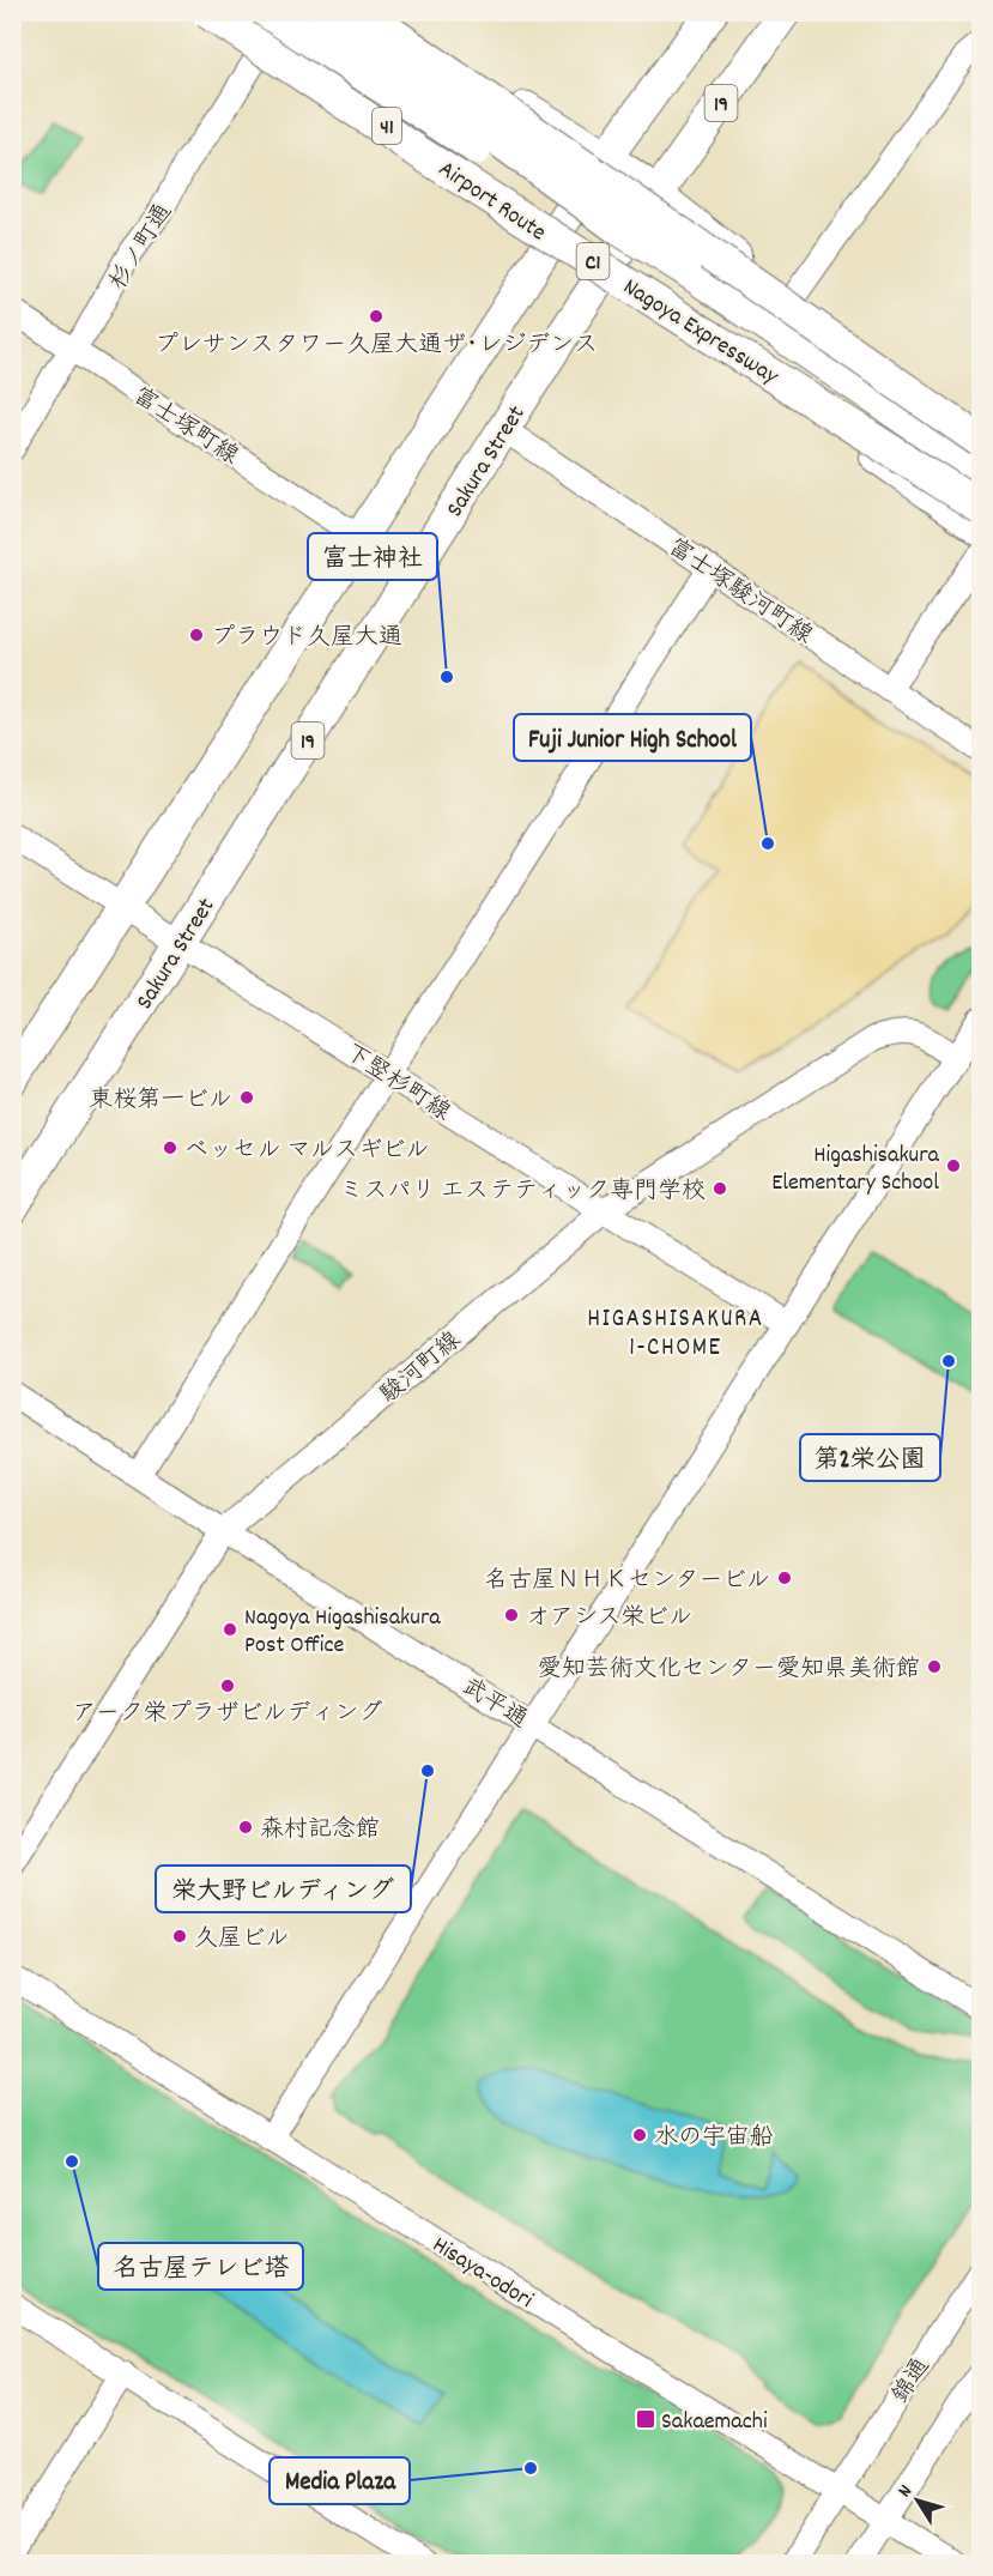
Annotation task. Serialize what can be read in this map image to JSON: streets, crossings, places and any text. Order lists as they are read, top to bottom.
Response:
{
  "streets": {
    "highway": [
      "19",
      "41",
      "Airport Route",
      "C1",
      "Nagoya Expressway",
      "Sakura Street"
    ],
    "street": [
      "杉ノ町通",
      "富士塚町線",
      "富士塚駿河町線",
      "下竪杉町線",
      "駿河町線",
      "武平通",
      "Hisaya-odori",
      "錦通"
    ]
  },
  "crossings": [
    ["Airport Route", "杉ノ町通"],
    ["Airport Route", "Sakura Street"],
    ["杉ノ町通", "富士塚町線"],
    ["Sakura Street", "富士塚駿河町線"],
    ["Sakura Street", "下竪杉町線"],
    ["下竪杉町線", "駿河町線"],
    ["駿河町線", "武平通"],
    ["Hisaya-odori", "錦通"]
  ],
  "districts": ["HIGASHISAKURA 1-CHOME"],
  "places": {
    "other": [
      "プレサンスタワー久屋大通ザ･レジデンス",
      "プラウド久屋大通",
      "富士神社",
      "Fuji Junior High School",
      "東桜第一ビル",
      "ベッセル マルスギビル",
      "Higashisakura Elementary School",
      "ミスパリ エステティック専門学校",
      "第2栄公園",
      "名古屋ＮＨＫセンタービル",
      "オアシス栄ビル",
      "Nagoya Higashisakura Post Office",
      "愛知芸術文化センター愛知県美術館",
      "アーク栄プラザビルディング",
      "栄大野ビルディング",
      "森村記念館",
      "久屋ビル",
      "水の宇宙船",
      "名古屋テレビ塔",
      "Media Plaza"
    ],
    "transit": ["Sakaemachi"]
  },
  "north": "top left"
}
